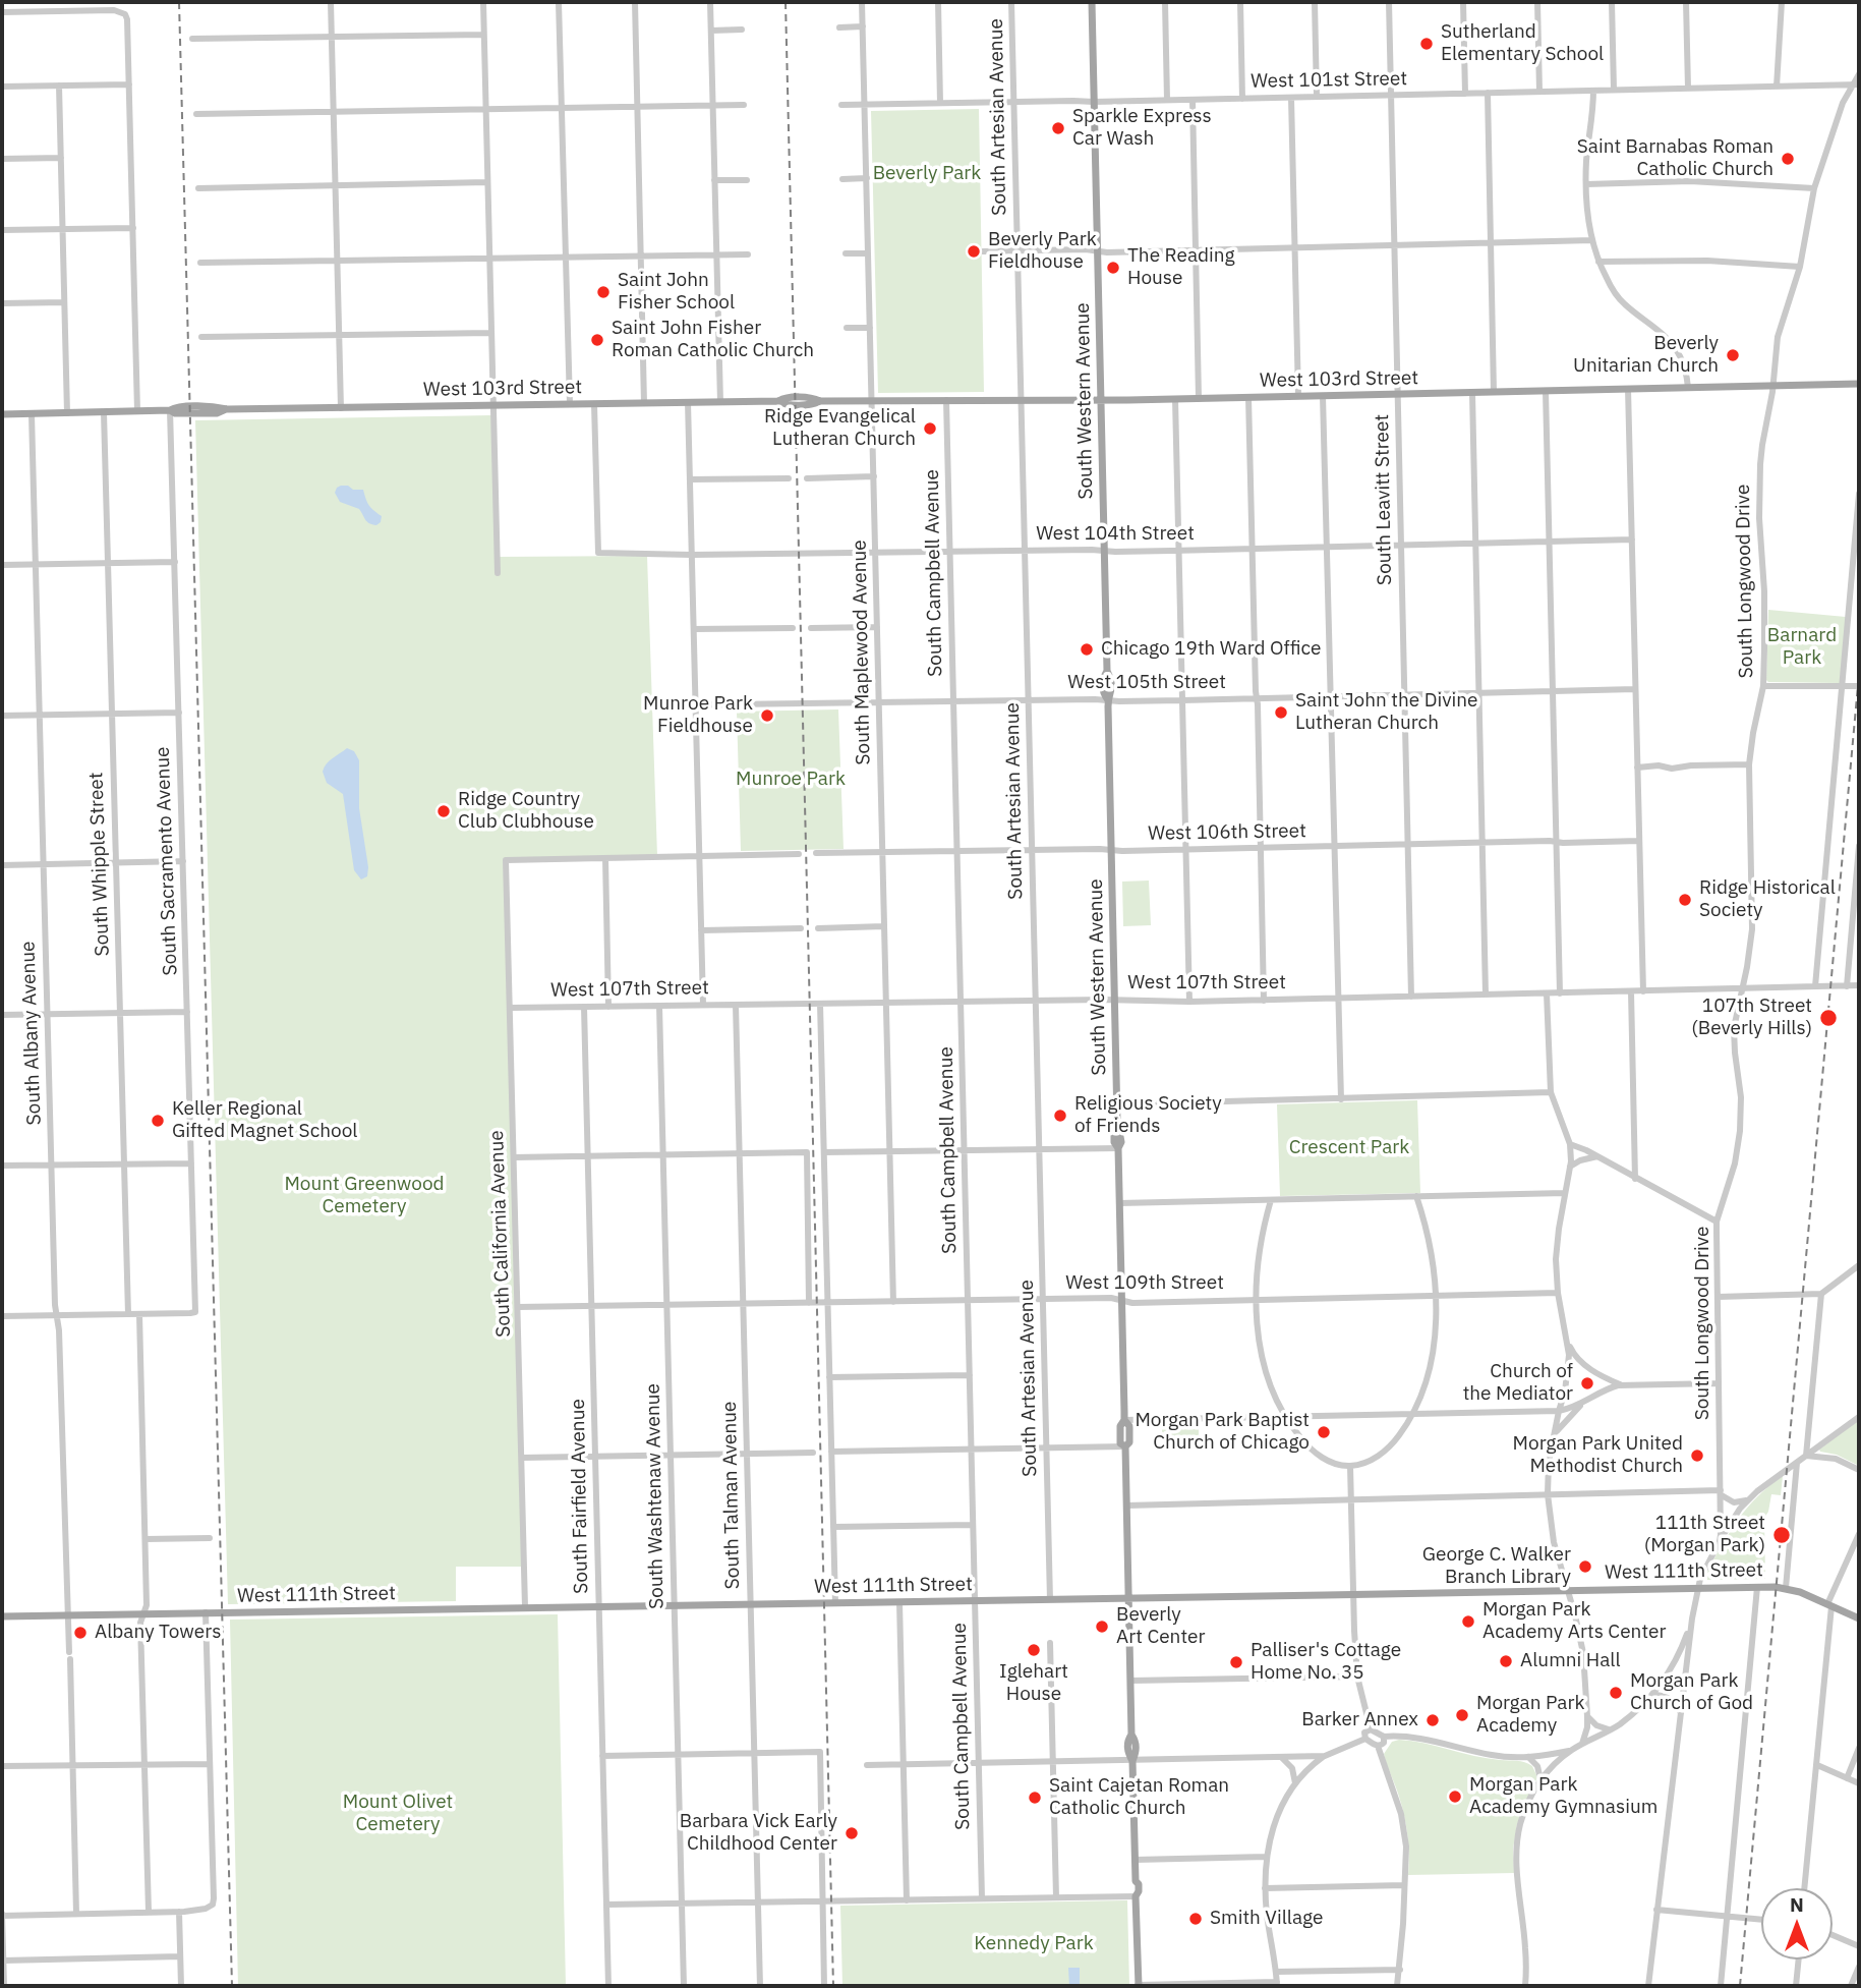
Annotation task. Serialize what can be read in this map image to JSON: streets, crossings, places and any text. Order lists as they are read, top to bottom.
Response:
{
  "streets": {
    "main road": ["West 103rd Street", "South Western Avenue", "West 111th Street"],
    "street": [
      "West 101st Street",
      "South Artesian Avenue",
      "South Leavitt Street",
      "West 104th Street",
      "South Campbell Avenue",
      "South Longwood Drive",
      "South Maplewood Avenue",
      "West 105th Street",
      "West 106th Street",
      "South Sacramento Avenue",
      "South Whipple Street",
      "West 107th Street",
      "South Albany Avenue",
      "South California Avenue",
      "West 109th Street",
      "South Talman Avenue",
      "South Fairfield Avenue",
      "South Washtenaw Avenue"
    ]
  },
  "crossings": [
    ["West 101st Street", "South Artesian Avenue"],
    ["West 101st Street", "South Western Avenue"],
    ["West 101st Street", "South Leavitt Street"],
    ["West 101st Street", "South Longwood Drive"],
    ["West 101st Street", "South Maplewood Avenue"],
    ["South Artesian Avenue", "West 103rd Street"],
    ["South Artesian Avenue", "West 104th Street"],
    ["South Artesian Avenue", "West 105th Street"],
    ["South Artesian Avenue", "West 106th Street"],
    ["South Artesian Avenue", "West 107th Street"],
    ["South Artesian Avenue", "West 109th Street"],
    ["South Artesian Avenue", "West 111th Street"],
    ["West 103rd Street", "South Western Avenue"],
    ["West 103rd Street", "South Leavitt Street"],
    ["West 103rd Street", "West 104th Street"],
    ["West 103rd Street", "South Campbell Avenue"],
    ["West 103rd Street", "South Longwood Drive"],
    ["West 103rd Street", "South Maplewood Avenue"],
    ["West 103rd Street", "South Sacramento Avenue"],
    ["West 103rd Street", "South Whipple Street"],
    ["West 103rd Street", "South Albany Avenue"],
    ["South Western Avenue", "West 104th Street"],
    ["South Western Avenue", "West 105th Street"],
    ["South Western Avenue", "West 106th Street"],
    ["South Western Avenue", "West 107th Street"],
    ["South Western Avenue", "West 109th Street"],
    ["South Western Avenue", "West 111th Street"],
    ["South Leavitt Street", "West 104th Street"],
    ["South Leavitt Street", "West 105th Street"],
    ["South Leavitt Street", "West 106th Street"],
    ["South Leavitt Street", "West 107th Street"],
    ["West 104th Street", "South Campbell Avenue"],
    ["West 104th Street", "South Maplewood Avenue"],
    ["South Campbell Avenue", "West 105th Street"],
    ["South Campbell Avenue", "West 106th Street"],
    ["South Campbell Avenue", "West 107th Street"],
    ["South Campbell Avenue", "West 109th Street"],
    ["South Campbell Avenue", "West 111th Street"],
    ["South Longwood Drive", "West 107th Street"],
    ["South Longwood Drive", "West 111th Street"],
    ["South Maplewood Avenue", "West 105th Street"],
    ["South Maplewood Avenue", "West 106th Street"],
    ["South Maplewood Avenue", "West 107th Street"],
    ["South Maplewood Avenue", "West 109th Street"],
    ["West 107th Street", "South California Avenue"],
    ["West 107th Street", "South Talman Avenue"],
    ["West 107th Street", "South Fairfield Avenue"],
    ["West 107th Street", "South Washtenaw Avenue"],
    ["South Albany Avenue", "West 111th Street"],
    ["South California Avenue", "West 109th Street"],
    ["South California Avenue", "West 111th Street"],
    ["West 109th Street", "South Talman Avenue"],
    ["West 109th Street", "South Fairfield Avenue"],
    ["West 109th Street", "South Washtenaw Avenue"],
    ["South Talman Avenue", "West 111th Street"],
    ["South Fairfield Avenue", "West 111th Street"],
    ["South Washtenaw Avenue", "West 111th Street"]
  ],
  "parks": [
    "Beverly Park",
    "Barnard Park",
    "Munroe Park",
    "Crescent Park",
    "Mount Greenwood Cemetery",
    "Mount Olivet Cemetery",
    "Kennedy Park"
  ],
  "places": [
    "Sutherland Elementary School",
    "Sparkle Express Car Wash",
    "Saint Barnabas Roman Catholic Church",
    "Beverly Park Fieldhouse",
    "The Reading House",
    "Saint John Fisher School",
    "Saint John Fisher Roman Catholic Church",
    "Beverly Unitarian Church",
    "Ridge Evangelical Lutheran Church",
    "Chicago 19th Ward Office",
    "Saint John the Divine Lutheran Church",
    "Munroe Park Fieldhouse",
    "Ridge Country Club Clubhouse",
    "Ridge Historical Society",
    "107th Street (Beverly Hills)",
    "Religious Society of Friends",
    "Keller Regional Gifted Magnet School",
    "Church of the Mediator",
    "Morgan Park Baptist Church of Chicago",
    "Morgan Park United Methodist Church",
    "111th Street (Morgan Park)",
    "George C. Walker Branch Library",
    "Morgan Park Academy Arts Center",
    "Beverly Art Center",
    "Albany Towers",
    "Iglehart House",
    "Alumni Hall",
    "Palliser's Cottage Home No. 35",
    "Morgan Park Church of God",
    "Morgan Park Academy",
    "Barker Annex",
    "Morgan Park Academy Gymnasium",
    "Saint Cajetan Roman Catholic Church",
    "Barbara Vick Early Childhood Center",
    "Smith Village"
  ],
  "north": "top"
}
